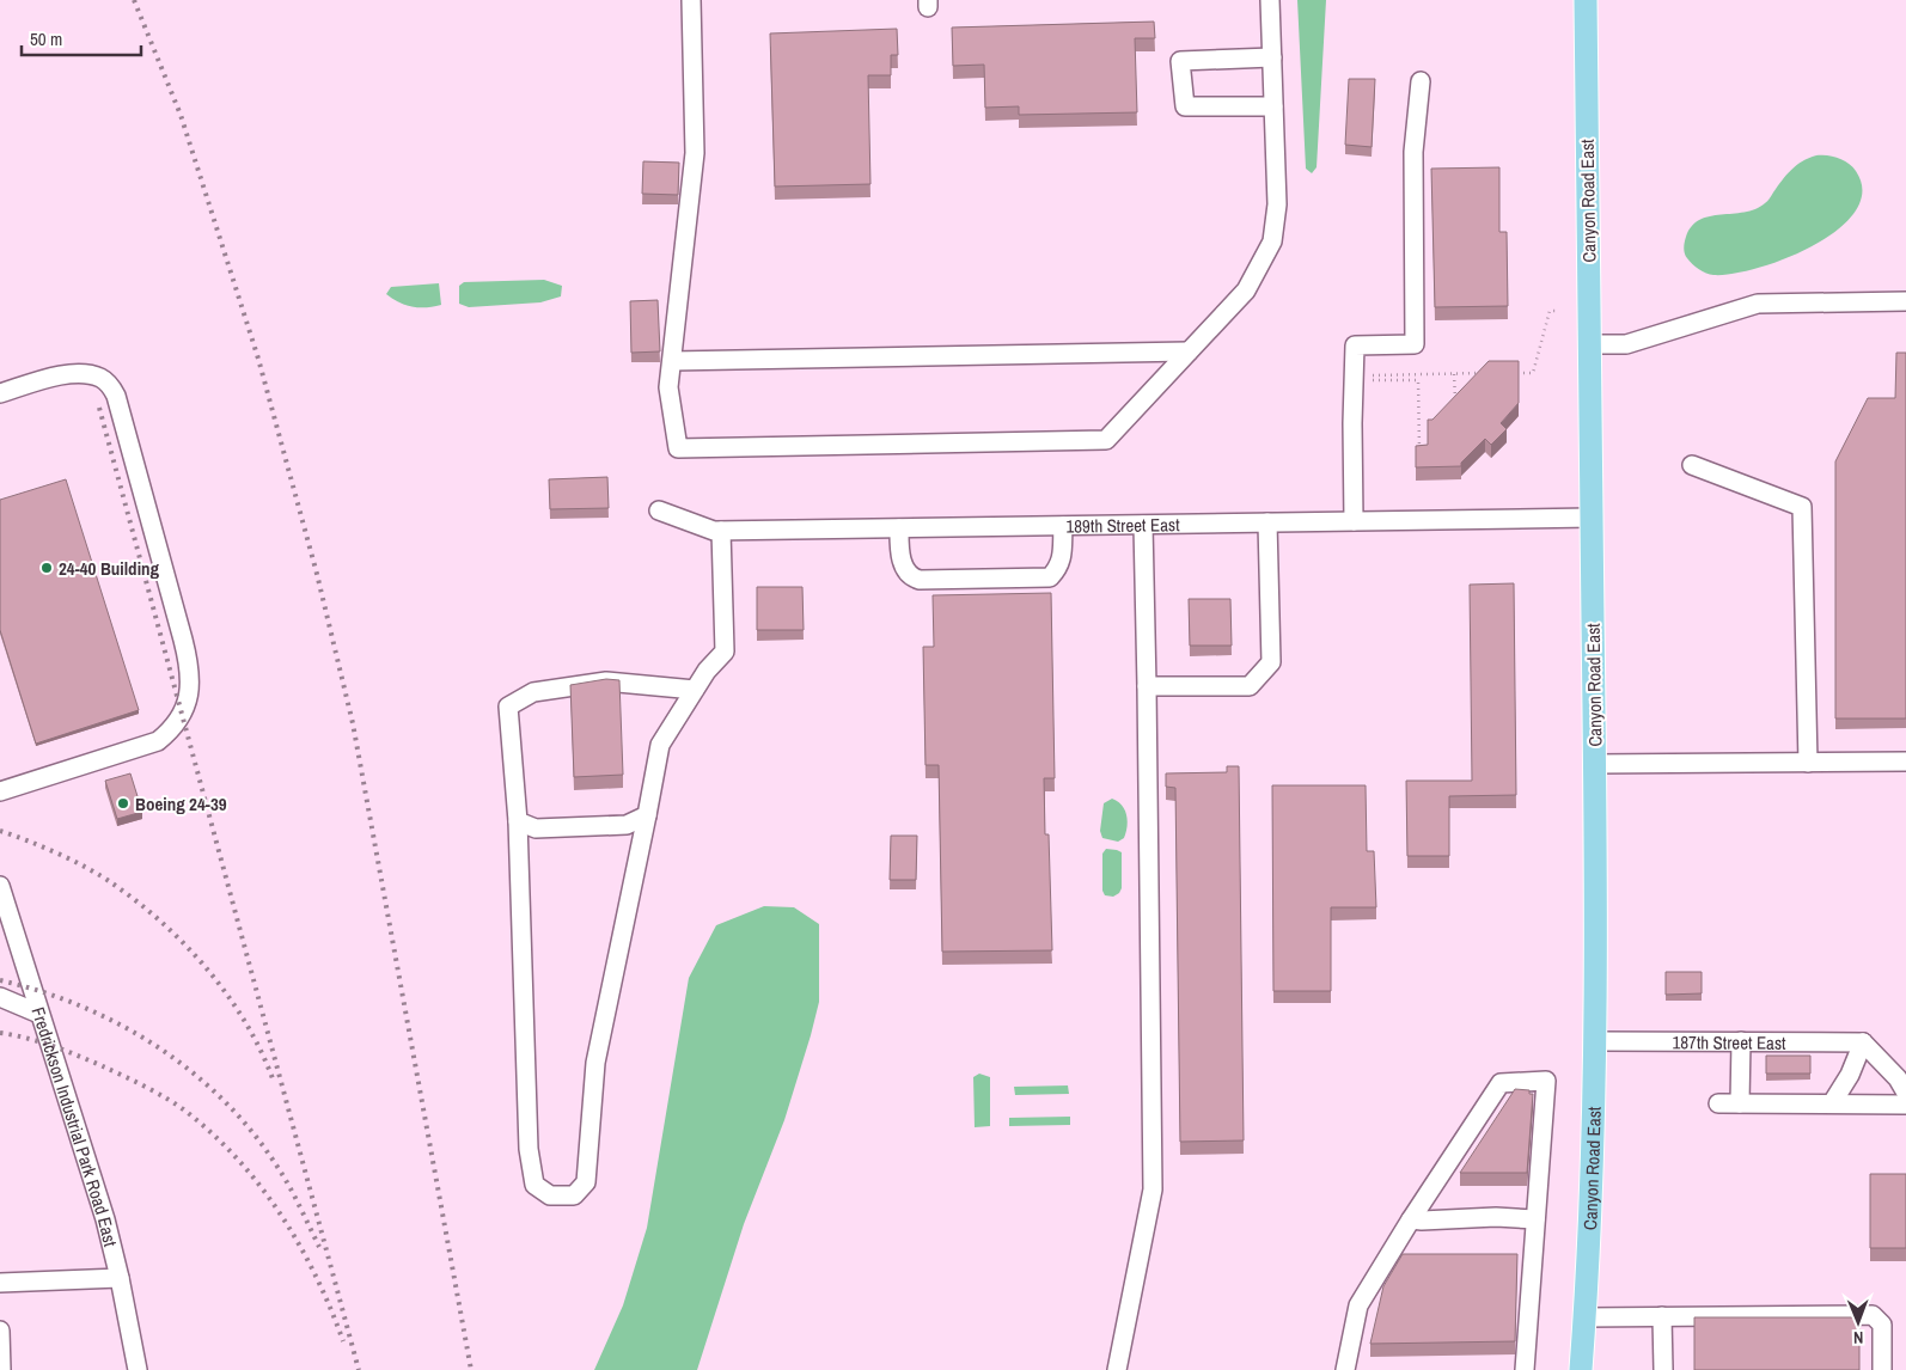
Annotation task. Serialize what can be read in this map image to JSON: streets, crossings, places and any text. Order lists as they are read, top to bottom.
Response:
{
  "streets": {
    "main road": ["Canyon Road East"],
    "street": ["189th Street East", "187th Street East", "Fredrickson Industrial Park Road East"]
  },
  "crossings": [
    ["Canyon Road East", "189th Street East"],
    ["Canyon Road East", "187th Street East"]
  ],
  "places": ["24-40 Building", "Boeing 24-39"],
  "scale_bar": "50 m",
  "north": "bottom"
}
